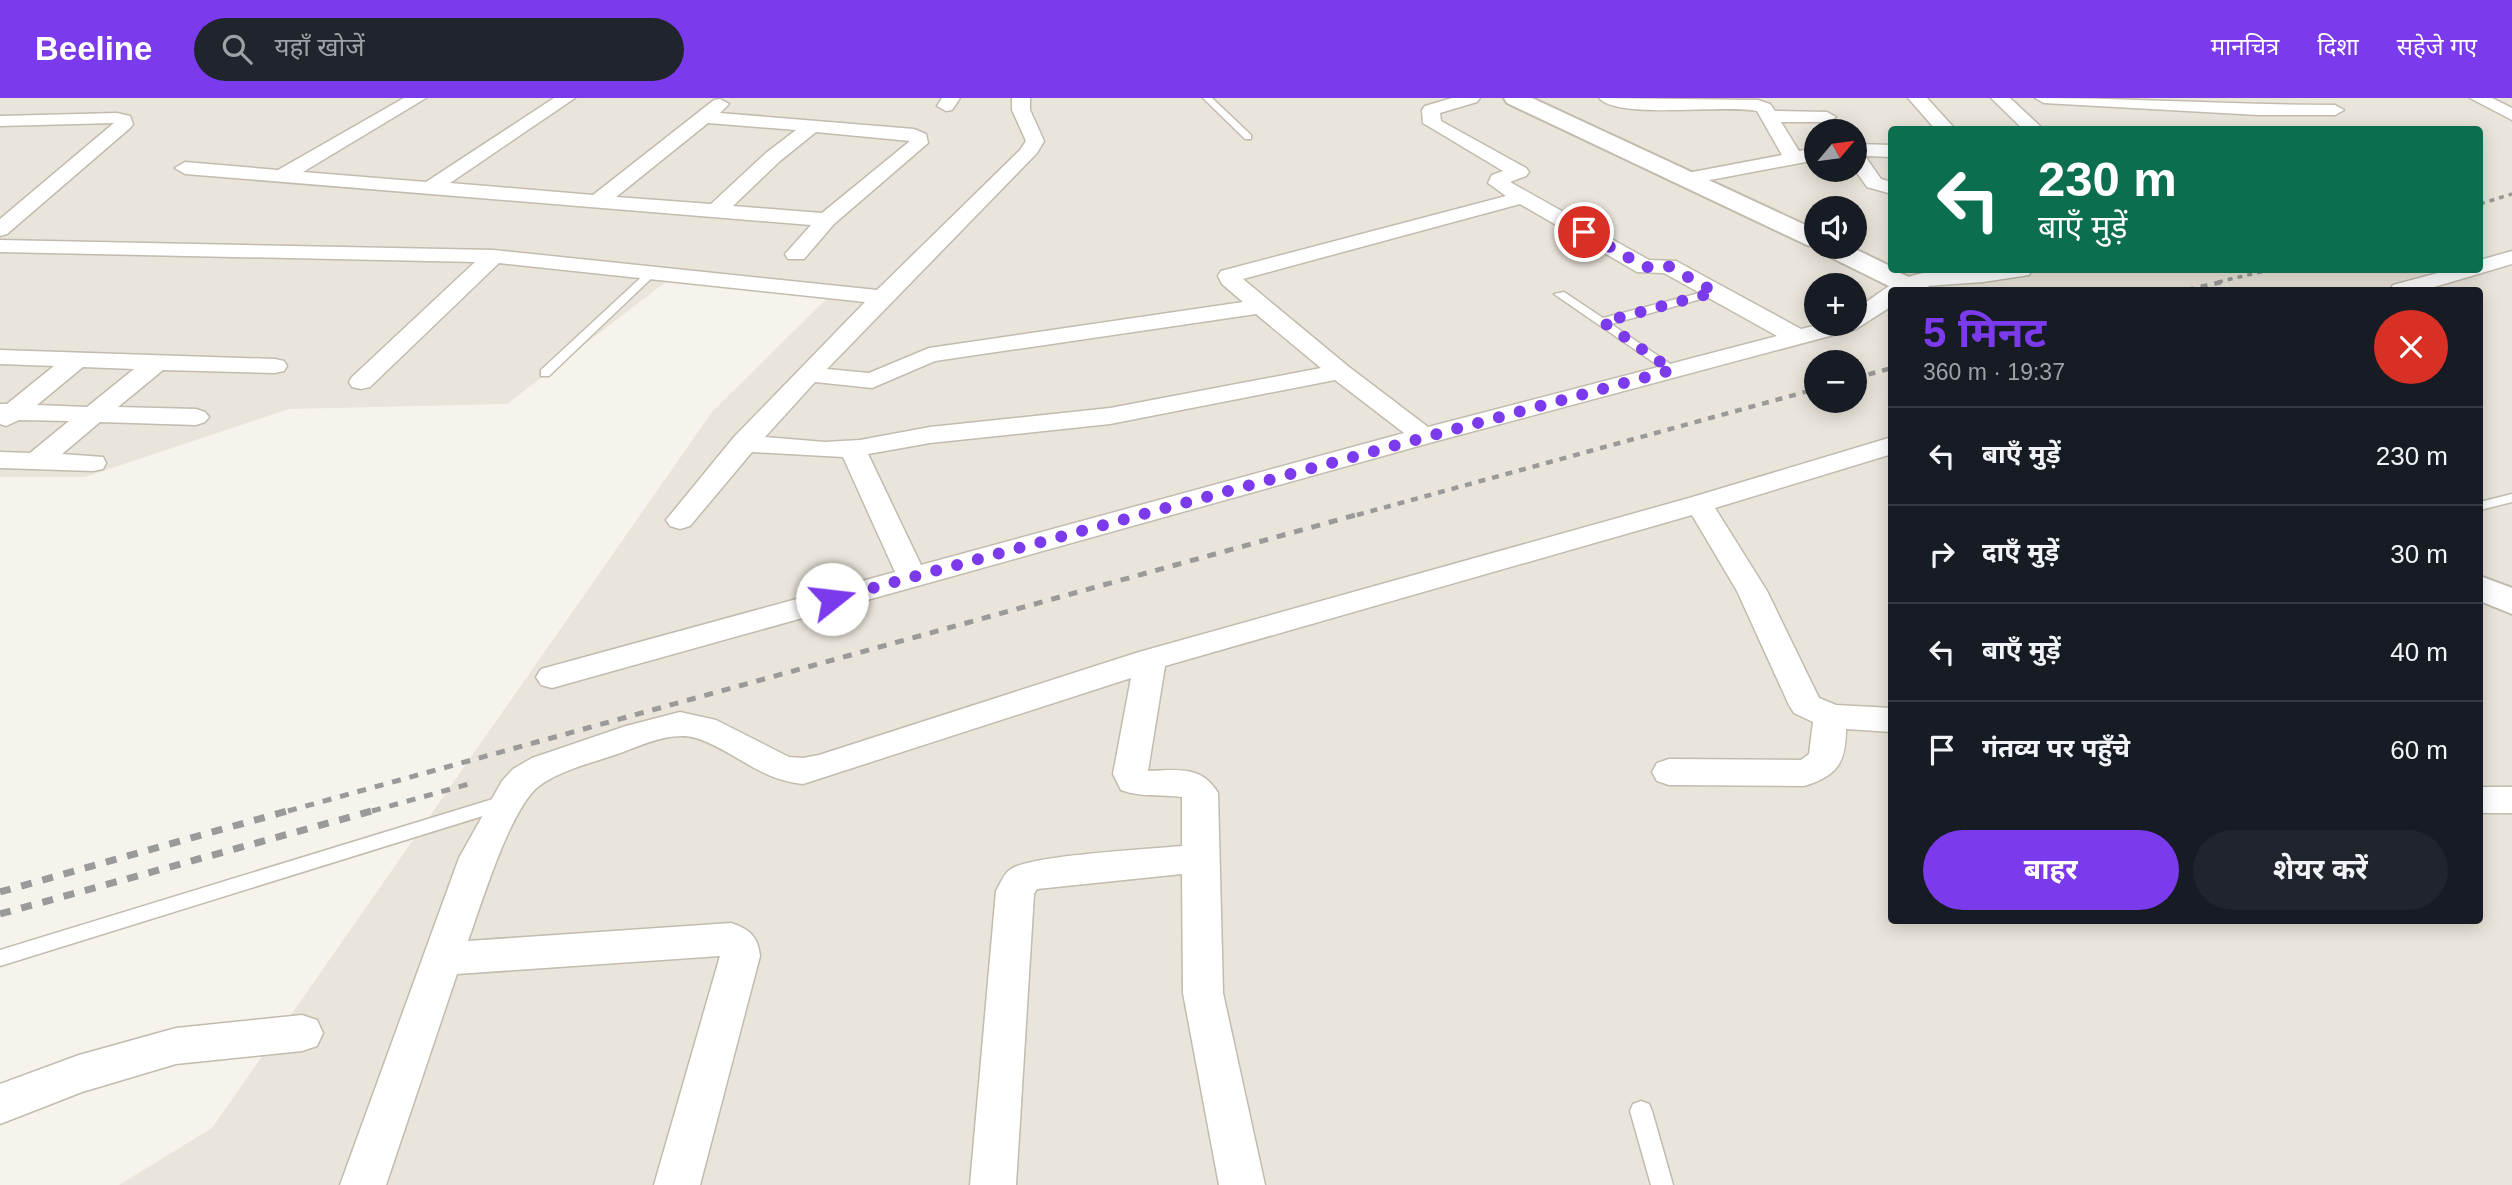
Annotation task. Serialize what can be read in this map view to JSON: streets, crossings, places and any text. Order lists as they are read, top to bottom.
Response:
{
  "north": "top right",
  "page": {
    "header": "Beeline",
    "search": "यहाँ खोजें",
    "nav": ["मानचित्र", "दिशा", "सहेजे गए"],
    "map_buttons": ["+", "−"],
    "turn": ["230 m", "बाएँ मुड़ें"],
    "heading": ["5 मिनट", "360 m · 19:37"],
    "list": [
      {
        "name": "बाएँ मुड़ें",
        "value": "230 m"
      },
      {
        "name": "दाएँ मुड़ें",
        "value": "30 m"
      },
      {
        "name": "बाएँ मुड़ें",
        "value": "40 m"
      },
      {
        "name": "गंतव्य पर पहुँचे",
        "value": "60 m"
      }
    ],
    "buttons": ["बाहर", "शेयर करें"]
  }
}
